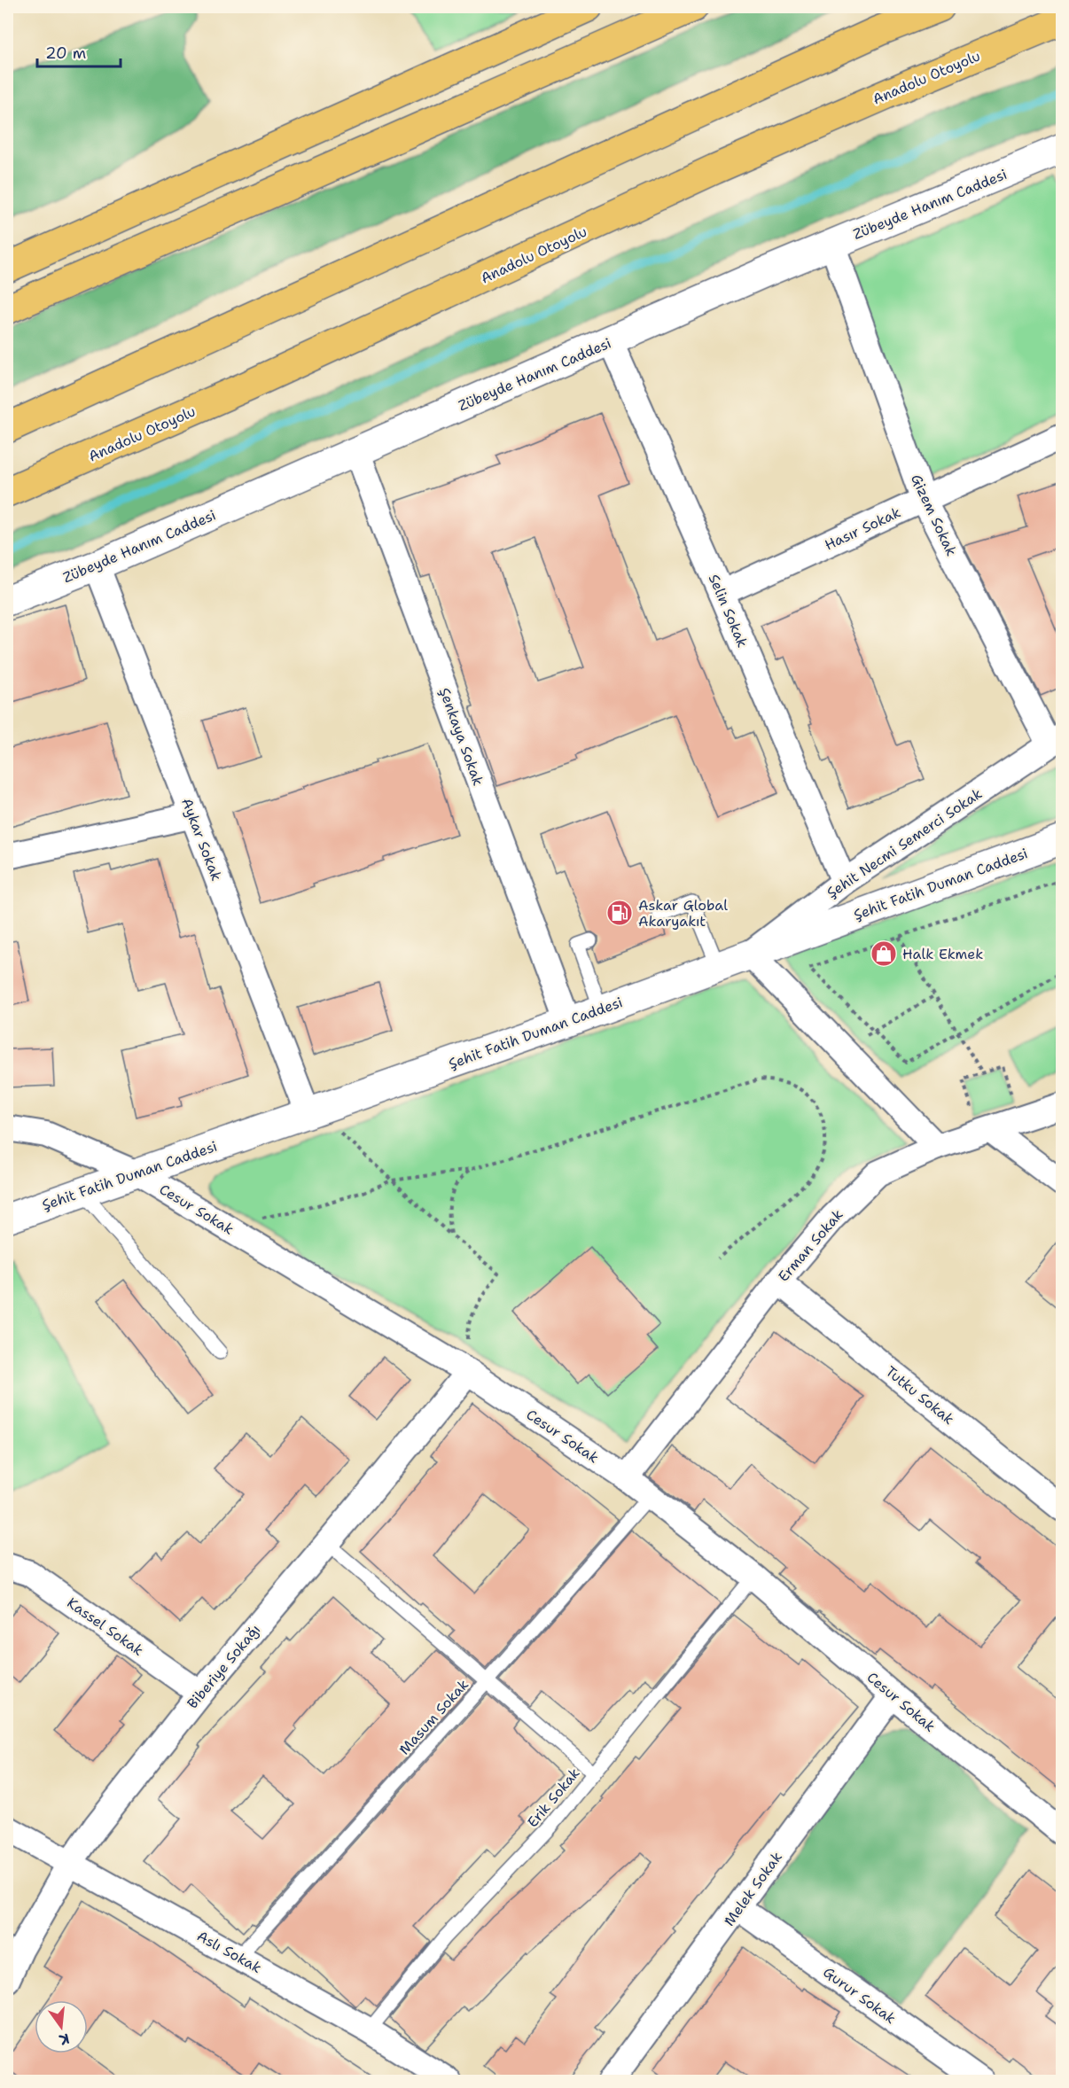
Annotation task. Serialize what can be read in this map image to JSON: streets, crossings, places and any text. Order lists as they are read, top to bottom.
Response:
{
  "streets": {
    "main road": ["Anadolu Otoyolu"],
    "street": [
      "Zübeyde Hanım Caddesi",
      "Gizem Sokak",
      "Hasır Sokak",
      "Selin Sokak",
      "Şenkaya Sokak",
      "Aykar Sokak",
      "Şehit Necmi Semerci Sokak",
      "Şehit Fatih Duman Caddesi",
      "Cesur Sokak",
      "Erman Sokak",
      "Tutku Sokak",
      "Kassel Sokak",
      "Biberiye Sokağı",
      "Melek Sokak",
      "Aslı Sokak",
      "Gurur Sokak"
    ],
    "lane": ["Masum Sokak", "Erik Sokak"]
  },
  "crossings": [
    ["Zübeyde Hanım Caddesi", "Gizem Sokak"],
    ["Zübeyde Hanım Caddesi", "Selin Sokak"],
    ["Zübeyde Hanım Caddesi", "Şenkaya Sokak"],
    ["Zübeyde Hanım Caddesi", "Aykar Sokak"],
    ["Gizem Sokak", "Hasır Sokak"],
    ["Gizem Sokak", "Şehit Necmi Semerci Sokak"],
    ["Hasır Sokak", "Selin Sokak"],
    ["Selin Sokak", "Şehit Necmi Semerci Sokak"],
    ["Şenkaya Sokak", "Şehit Fatih Duman Caddesi"],
    ["Aykar Sokak", "Şehit Fatih Duman Caddesi"],
    ["Şehit Necmi Semerci Sokak", "Şehit Fatih Duman Caddesi"],
    ["Şehit Fatih Duman Caddesi", "Cesur Sokak"],
    ["Cesur Sokak", "Erman Sokak"],
    ["Cesur Sokak", "Biberiye Sokağı"],
    ["Cesur Sokak", "Masum Sokak"],
    ["Cesur Sokak", "Erik Sokak"],
    ["Cesur Sokak", "Melek Sokak"],
    ["Erman Sokak", "Tutku Sokak"],
    ["Kassel Sokak", "Biberiye Sokağı"],
    ["Biberiye Sokağı", "Aslı Sokak"],
    ["Masum Sokak", "Aslı Sokak"],
    ["Erik Sokak", "Aslı Sokak"],
    ["Melek Sokak", "Gurur Sokak"]
  ],
  "places": {
    "fuel station": ["Askar Global Akaryakıt"],
    "shop": ["Halk Ekmek"]
  },
  "scale_bar": "20 m",
  "north": "bottom"
}
